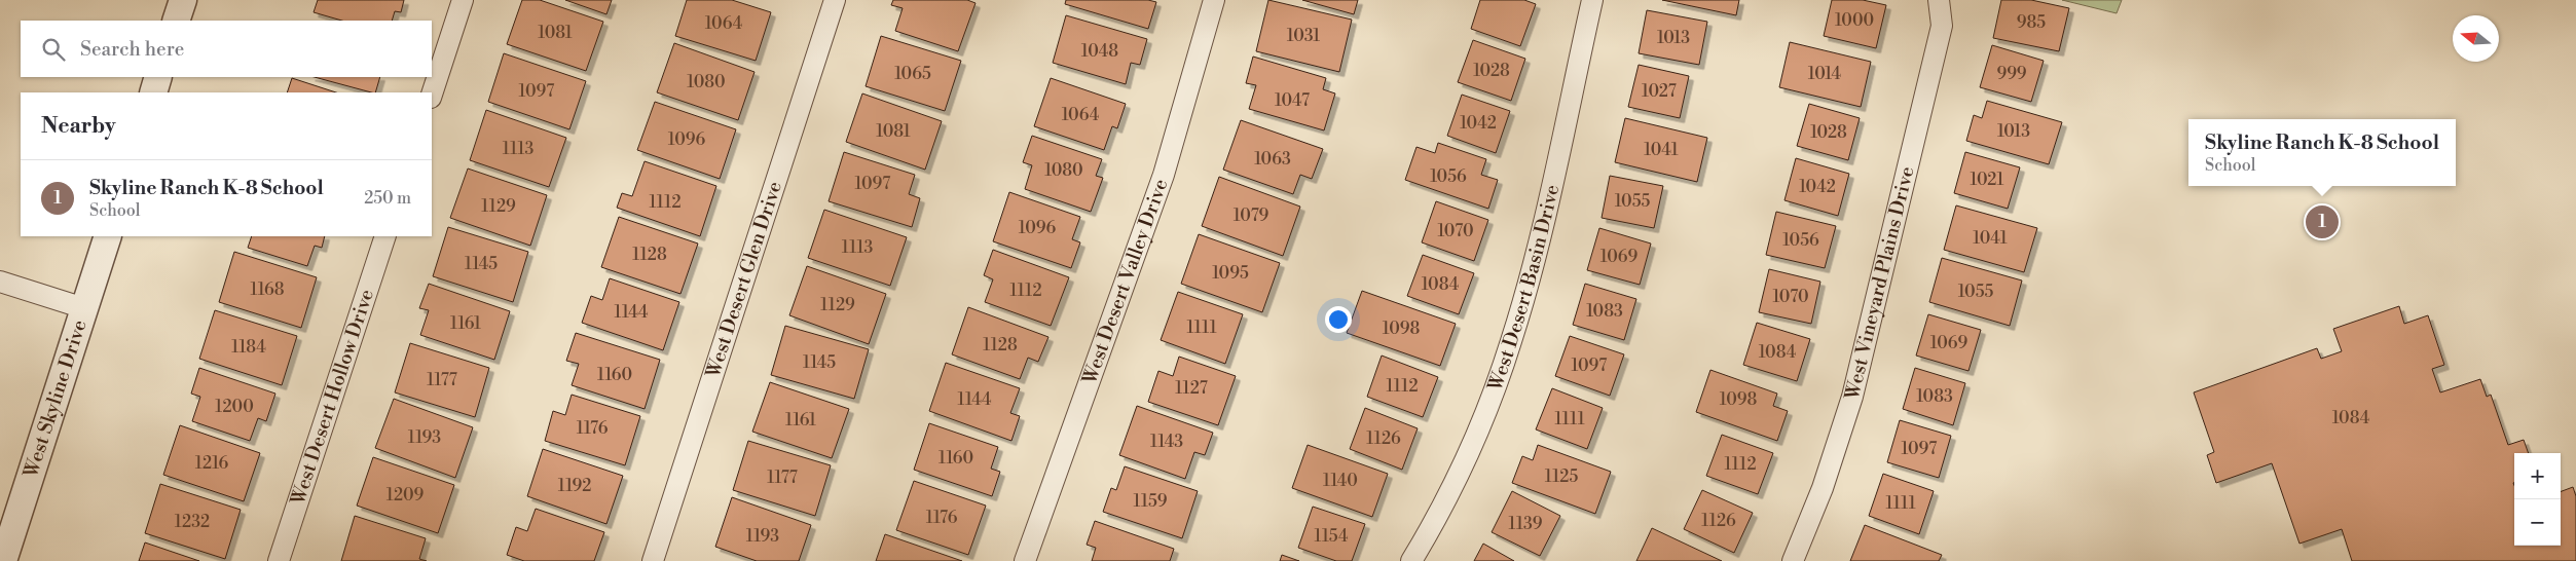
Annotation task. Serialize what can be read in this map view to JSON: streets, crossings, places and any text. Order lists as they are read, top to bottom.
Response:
{
  "streets": {
    "street": [
      "West Desert Glen Drive",
      "West Desert Valley Drive",
      "West Vineyard Plains Drive",
      "West Desert Basin Drive",
      "West Skyline Drive",
      "West Desert Hollow Drive"
    ]
  },
  "house_numbers": [
    "1000",
    "985",
    "1064",
    "1081",
    "1031",
    "1013",
    "1048",
    "1028",
    "1065",
    "1014",
    "999",
    "1080",
    "1097",
    "1027",
    "1047",
    "1064",
    "1042",
    "1081",
    "1013",
    "1028",
    "1096",
    "1113",
    "1041",
    "1063",
    "1080",
    "1056",
    "1021",
    "1097",
    "1042",
    "1055",
    "1112",
    "1129",
    "1079",
    "1096",
    "1070",
    "1041",
    "1056",
    "1113",
    "1128",
    "1069",
    "1145",
    "1095",
    "1084",
    "1168",
    "1112",
    "1055",
    "1070",
    "1129",
    "1083",
    "1144",
    "1161",
    "1111",
    "1098",
    "1069",
    "1128",
    "1184",
    "1084",
    "1145",
    "1097",
    "1160",
    "1177",
    "1112",
    "1127",
    "1083",
    "1144",
    "1098",
    "1200",
    "1084",
    "1111",
    "1161",
    "1176",
    "1193",
    "1126",
    "1143",
    "1097",
    "1160",
    "1216",
    "1112",
    "1125",
    "1177",
    "1140",
    "1192",
    "1209",
    "1159",
    "1111",
    "1176",
    "1126",
    "1232",
    "1139",
    "1193",
    "1154"
  ],
  "north": "left",
  "page": {
    "search": "Search here",
    "heading": "Nearby",
    "popup": ["Skyline Ranch K-8 School", "School"],
    "list": [
      {
        "mark": "1",
        "name": "Skyline Ranch K-8 School",
        "note": "School",
        "value": "250 m"
      }
    ],
    "pins": "1",
    "map_buttons": ["+", "−"]
  }
}
